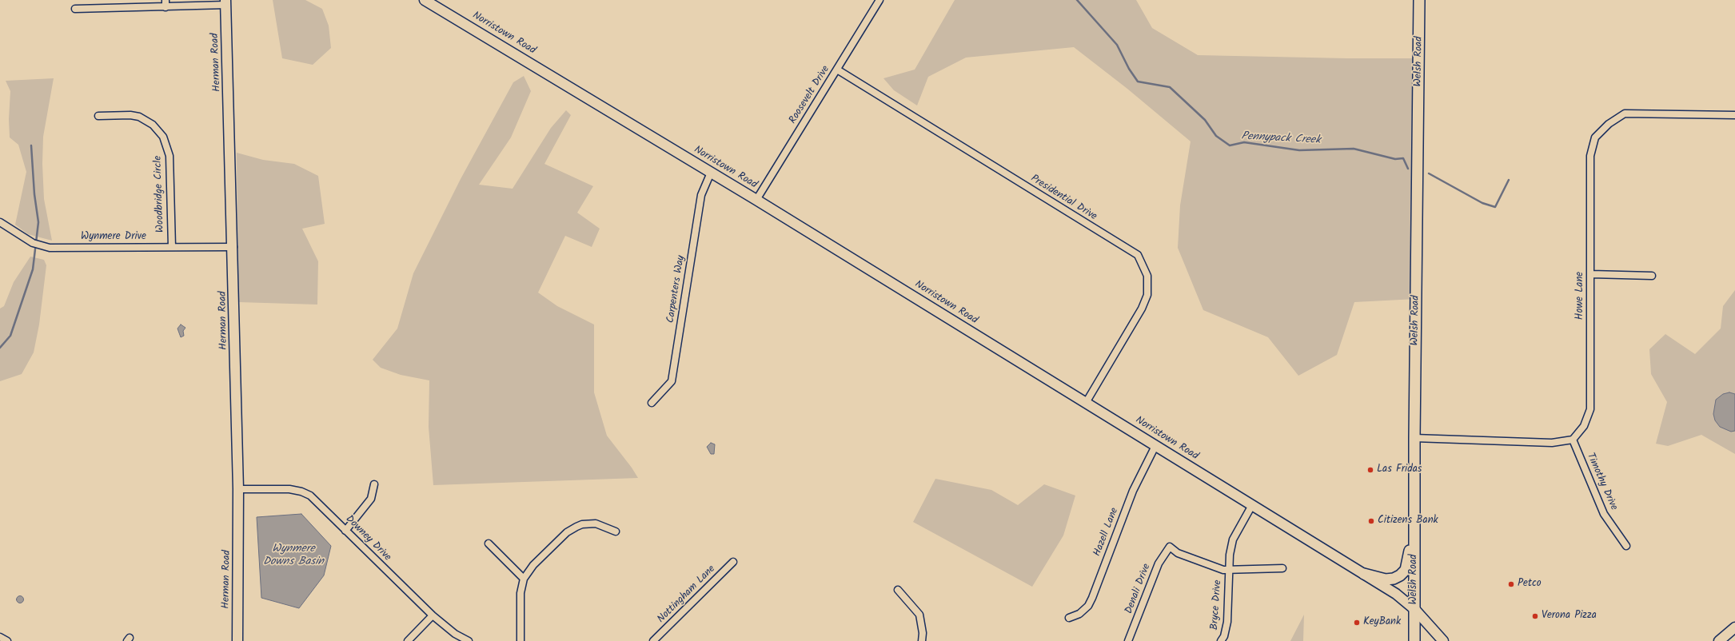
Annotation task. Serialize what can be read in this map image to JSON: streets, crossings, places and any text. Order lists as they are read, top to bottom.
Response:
{
  "streets": {
    "main road": ["Norristown Road", "Welsh Road", "Herman Road"],
    "street": [
      "Roosevelt Drive",
      "Woodbridge Circle",
      "Presidential Drive",
      "Wynmere Drive",
      "Carpenters Way",
      "Howe Lane",
      "Timothy Drive",
      "Hazell Lane",
      "Downey Drive",
      "Denali Drive",
      "Nottingham Lane",
      "Bryce Drive"
    ]
  },
  "crossings": [
    ["Norristown Road", "Welsh Road"],
    ["Norristown Road", "Roosevelt Drive"],
    ["Norristown Road", "Presidential Drive"],
    ["Norristown Road", "Carpenters Way"],
    ["Norristown Road", "Hazell Lane"],
    ["Norristown Road", "Bryce Drive"],
    ["Herman Road", "Wynmere Drive"],
    ["Herman Road", "Downey Drive"],
    ["Roosevelt Drive", "Presidential Drive"],
    ["Woodbridge Circle", "Wynmere Drive"],
    ["Howe Lane", "Timothy Drive"],
    ["Denali Drive", "Bryce Drive"]
  ],
  "water": ["Pennypack Creek", "Wynmere Downs Basin"],
  "places": [
    "Las Fridas",
    "Citizens Bank",
    "Petco",
    "Verona Pizza",
    "KeyBank"
  ]
}
